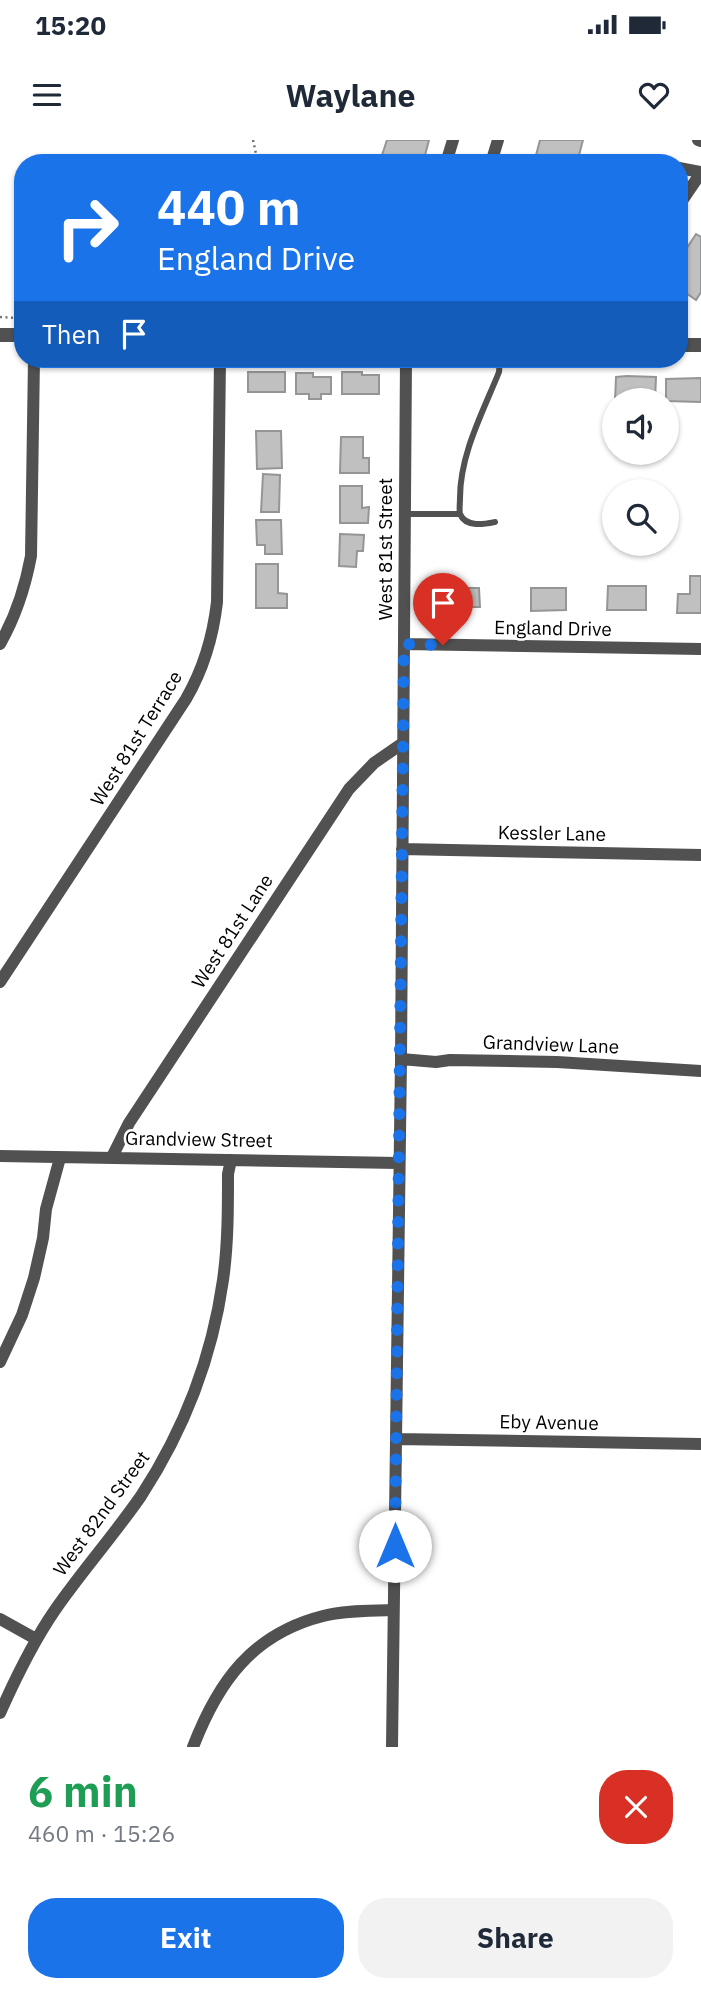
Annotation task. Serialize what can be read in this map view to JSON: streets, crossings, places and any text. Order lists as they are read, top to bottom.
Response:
{
  "streets": {
    "street": [
      "West 81st Street",
      "England Drive",
      "West 81st Terrace",
      "Kessler Lane",
      "West 81st Lane",
      "Grandview Lane",
      "Grandview Street",
      "Eby Avenue",
      "West 82nd Street"
    ]
  },
  "crossings": [
    ["West 81st Street", "England Drive"],
    ["West 81st Street", "Kessler Lane"],
    ["West 81st Street", "West 81st Lane"],
    ["West 81st Street", "Grandview Lane"],
    ["West 81st Street", "Grandview Street"],
    ["West 81st Street", "Eby Avenue"],
    ["West 81st Lane", "Grandview Street"],
    ["Grandview Street", "West 82nd Street"]
  ],
  "page": {
    "status": "15:20",
    "header": "Waylane",
    "turn": ["440 m", "England Drive"],
    "then": "Then",
    "heading": ["6 min", "460 m · 15:26"],
    "buttons": ["Exit", "Share"]
  }
}
